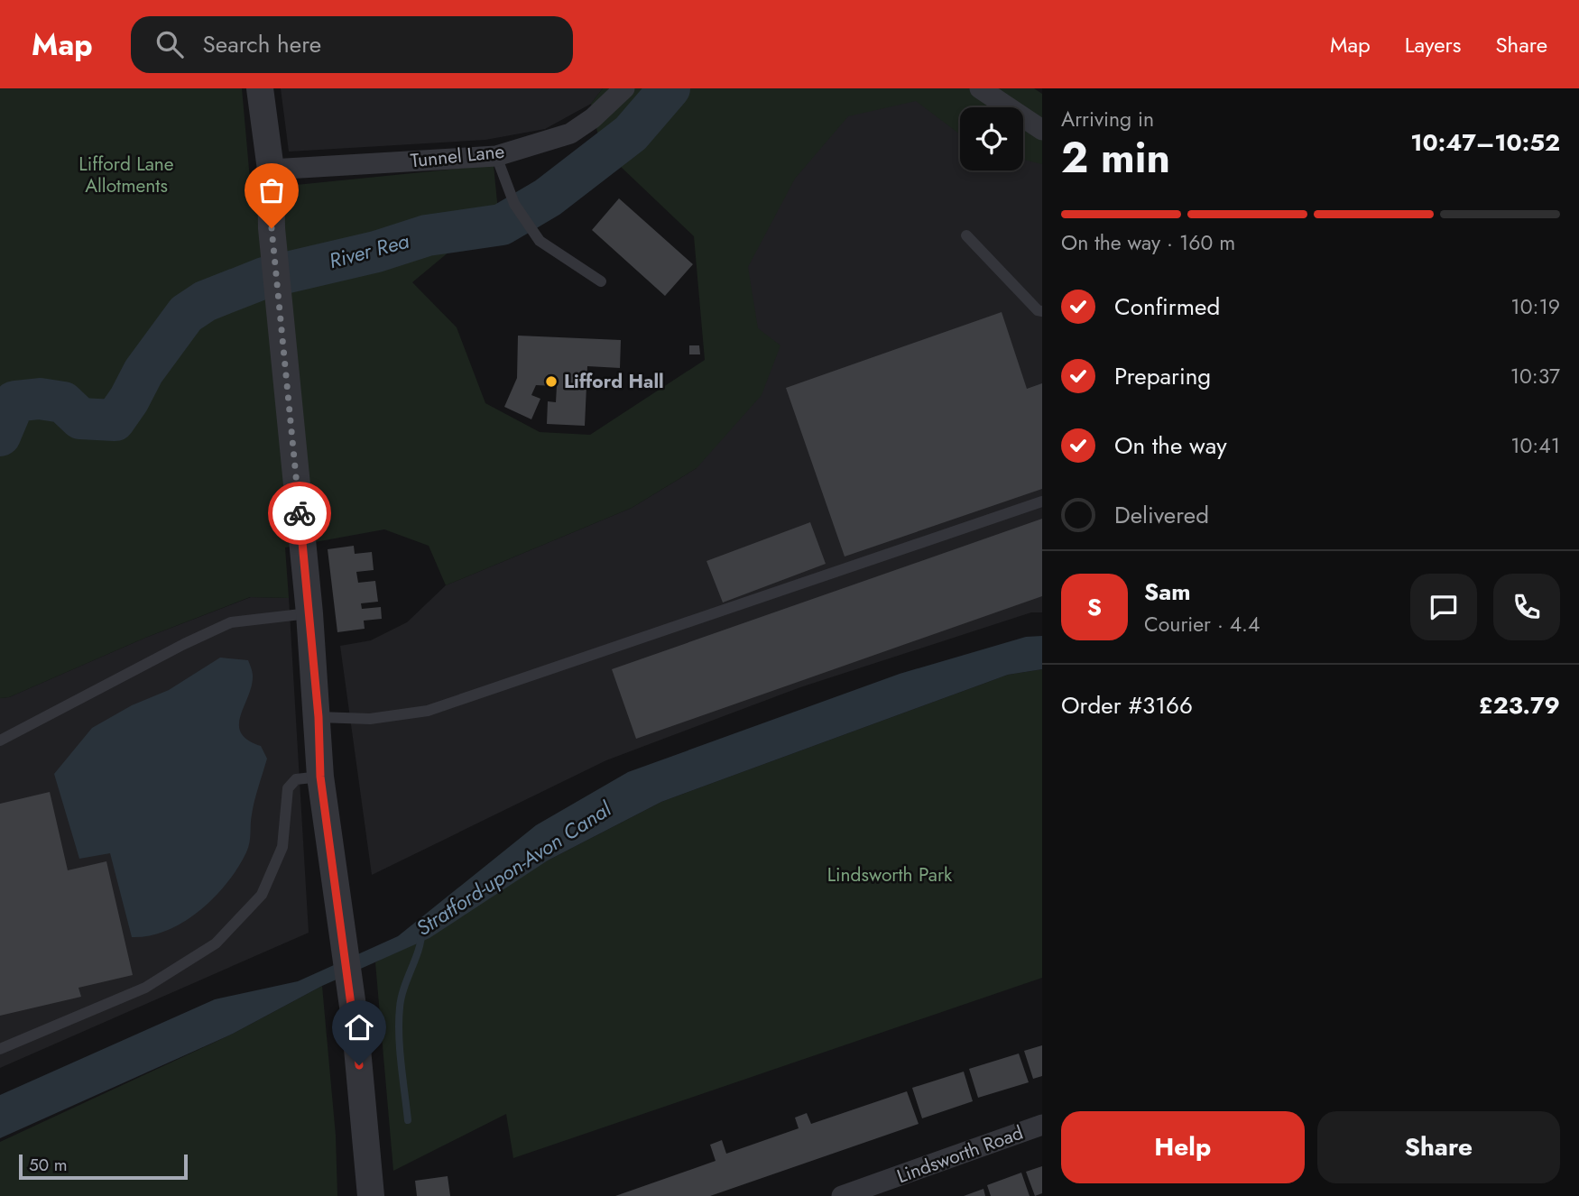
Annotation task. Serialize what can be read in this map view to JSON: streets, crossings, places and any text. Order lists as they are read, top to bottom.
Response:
{
  "streets": {
    "street": ["Tunnel Lane", "Lindsworth Road"]
  },
  "water": ["River Rea", "Stratford-upon-Avon Canal"],
  "parks": ["Lifford Lane Allotments", "Lindsworth Park"],
  "places": ["Lifford Hall"],
  "scale_bar": "50 m",
  "page": {
    "header": "Map",
    "search": "Search here",
    "nav": ["Map", "Layers", "Share"],
    "heading": ["2 min", "Arriving in", "10:47–10:52"],
    "panel": [
      "Sam",
      "Courier · 4.4",
      "Order #3166",
      "£23.79"
    ],
    "bar": "On the way · 160 m",
    "list": [
      ["Confirmed", "10:19"],
      ["Preparing", "10:37"],
      ["On the way", "10:41"],
      "Delivered"
    ],
    "round": "S",
    "buttons": ["Help", "Share"],
    "scale": "50 m"
  }
}
